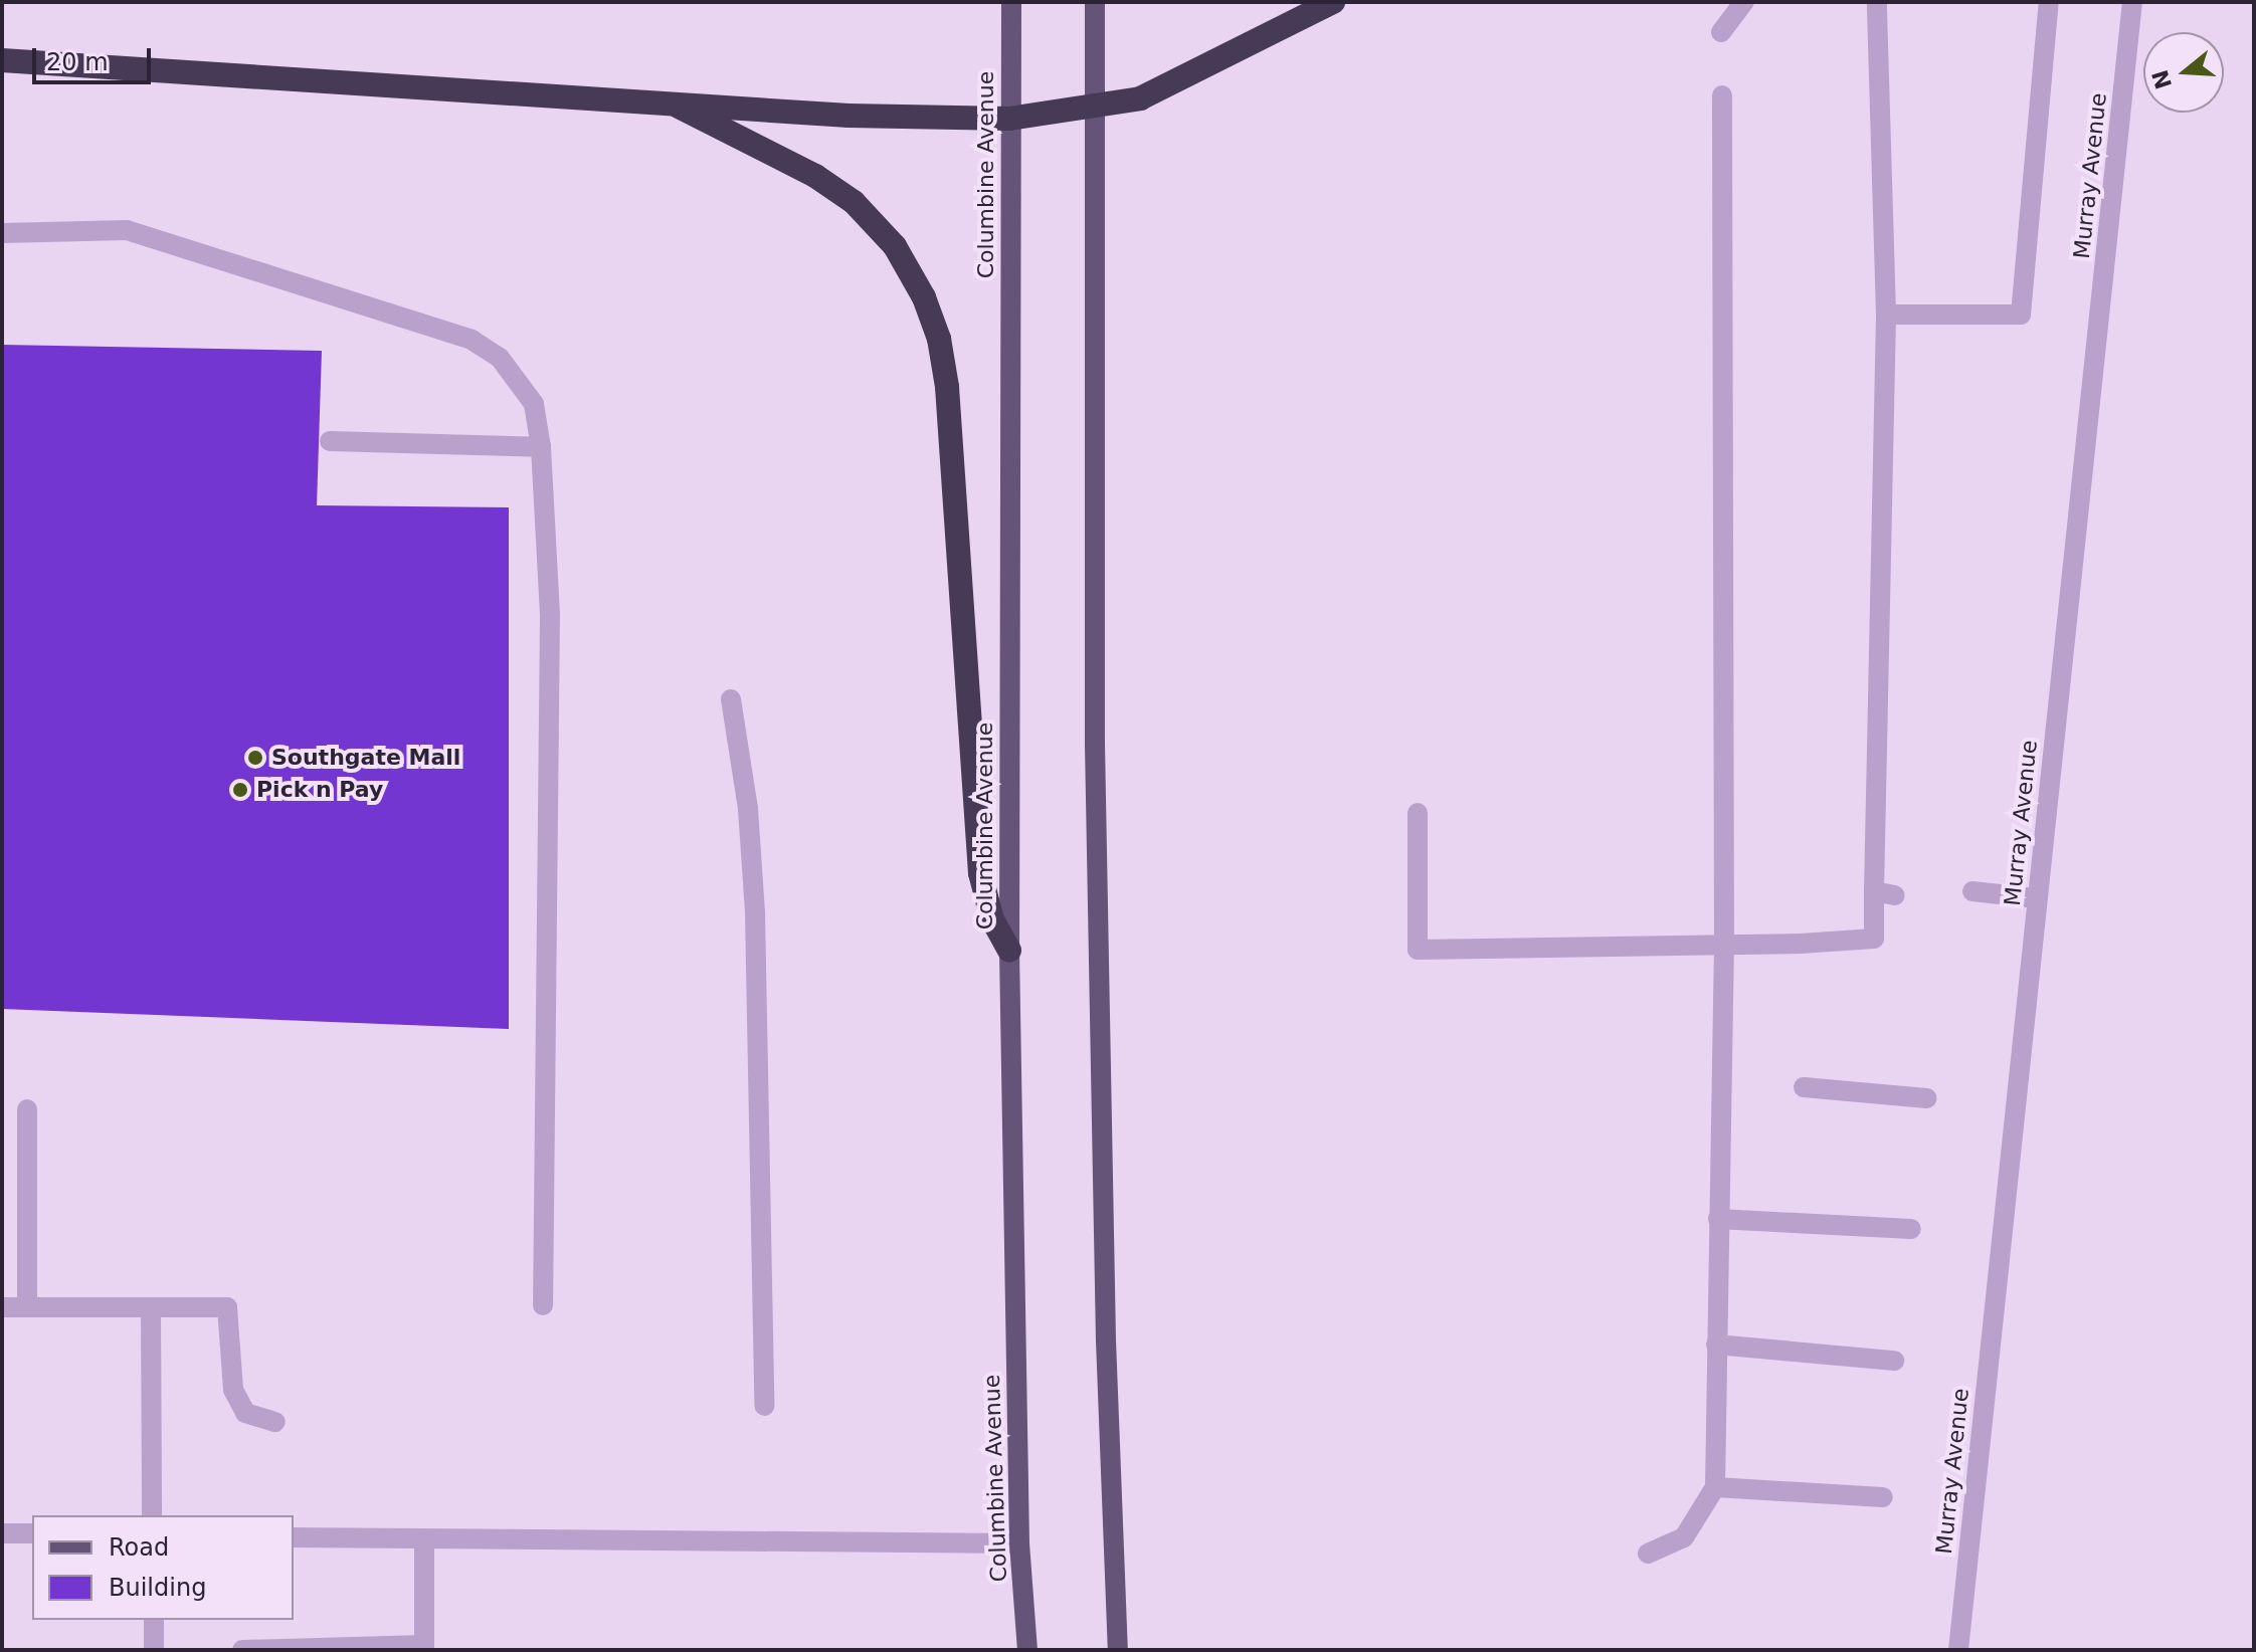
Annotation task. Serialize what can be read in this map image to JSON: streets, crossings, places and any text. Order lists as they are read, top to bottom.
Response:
{
  "streets": {
    "main road": ["Columbine Avenue"],
    "street": ["Murray Avenue"]
  },
  "places": ["Southgate Mall", "Pick n Pay"],
  "legend": ["Road", "Building"],
  "scale_bar": "20 m",
  "north": "left"
}
